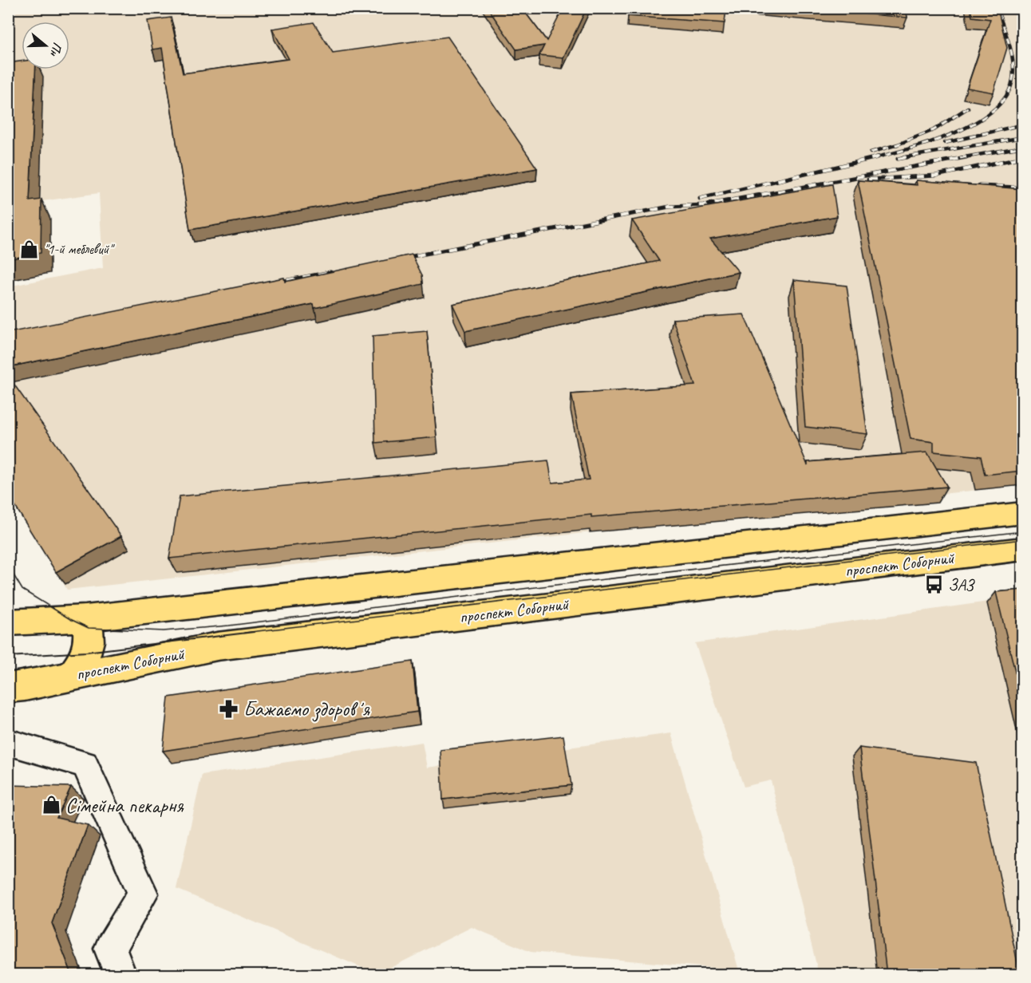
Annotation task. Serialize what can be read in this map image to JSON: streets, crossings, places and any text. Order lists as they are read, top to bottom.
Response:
{
  "streets": {
    "main road": ["проспект Соборний"]
  },
  "places": {
    "shop": ["\"1-й меблевий\"", "Сімейна пекарня"],
    "bus stop": ["ЗАЗ"],
    "pharmacy": ["Бажаємо здоровʼя"]
  },
  "north": "right"
}
